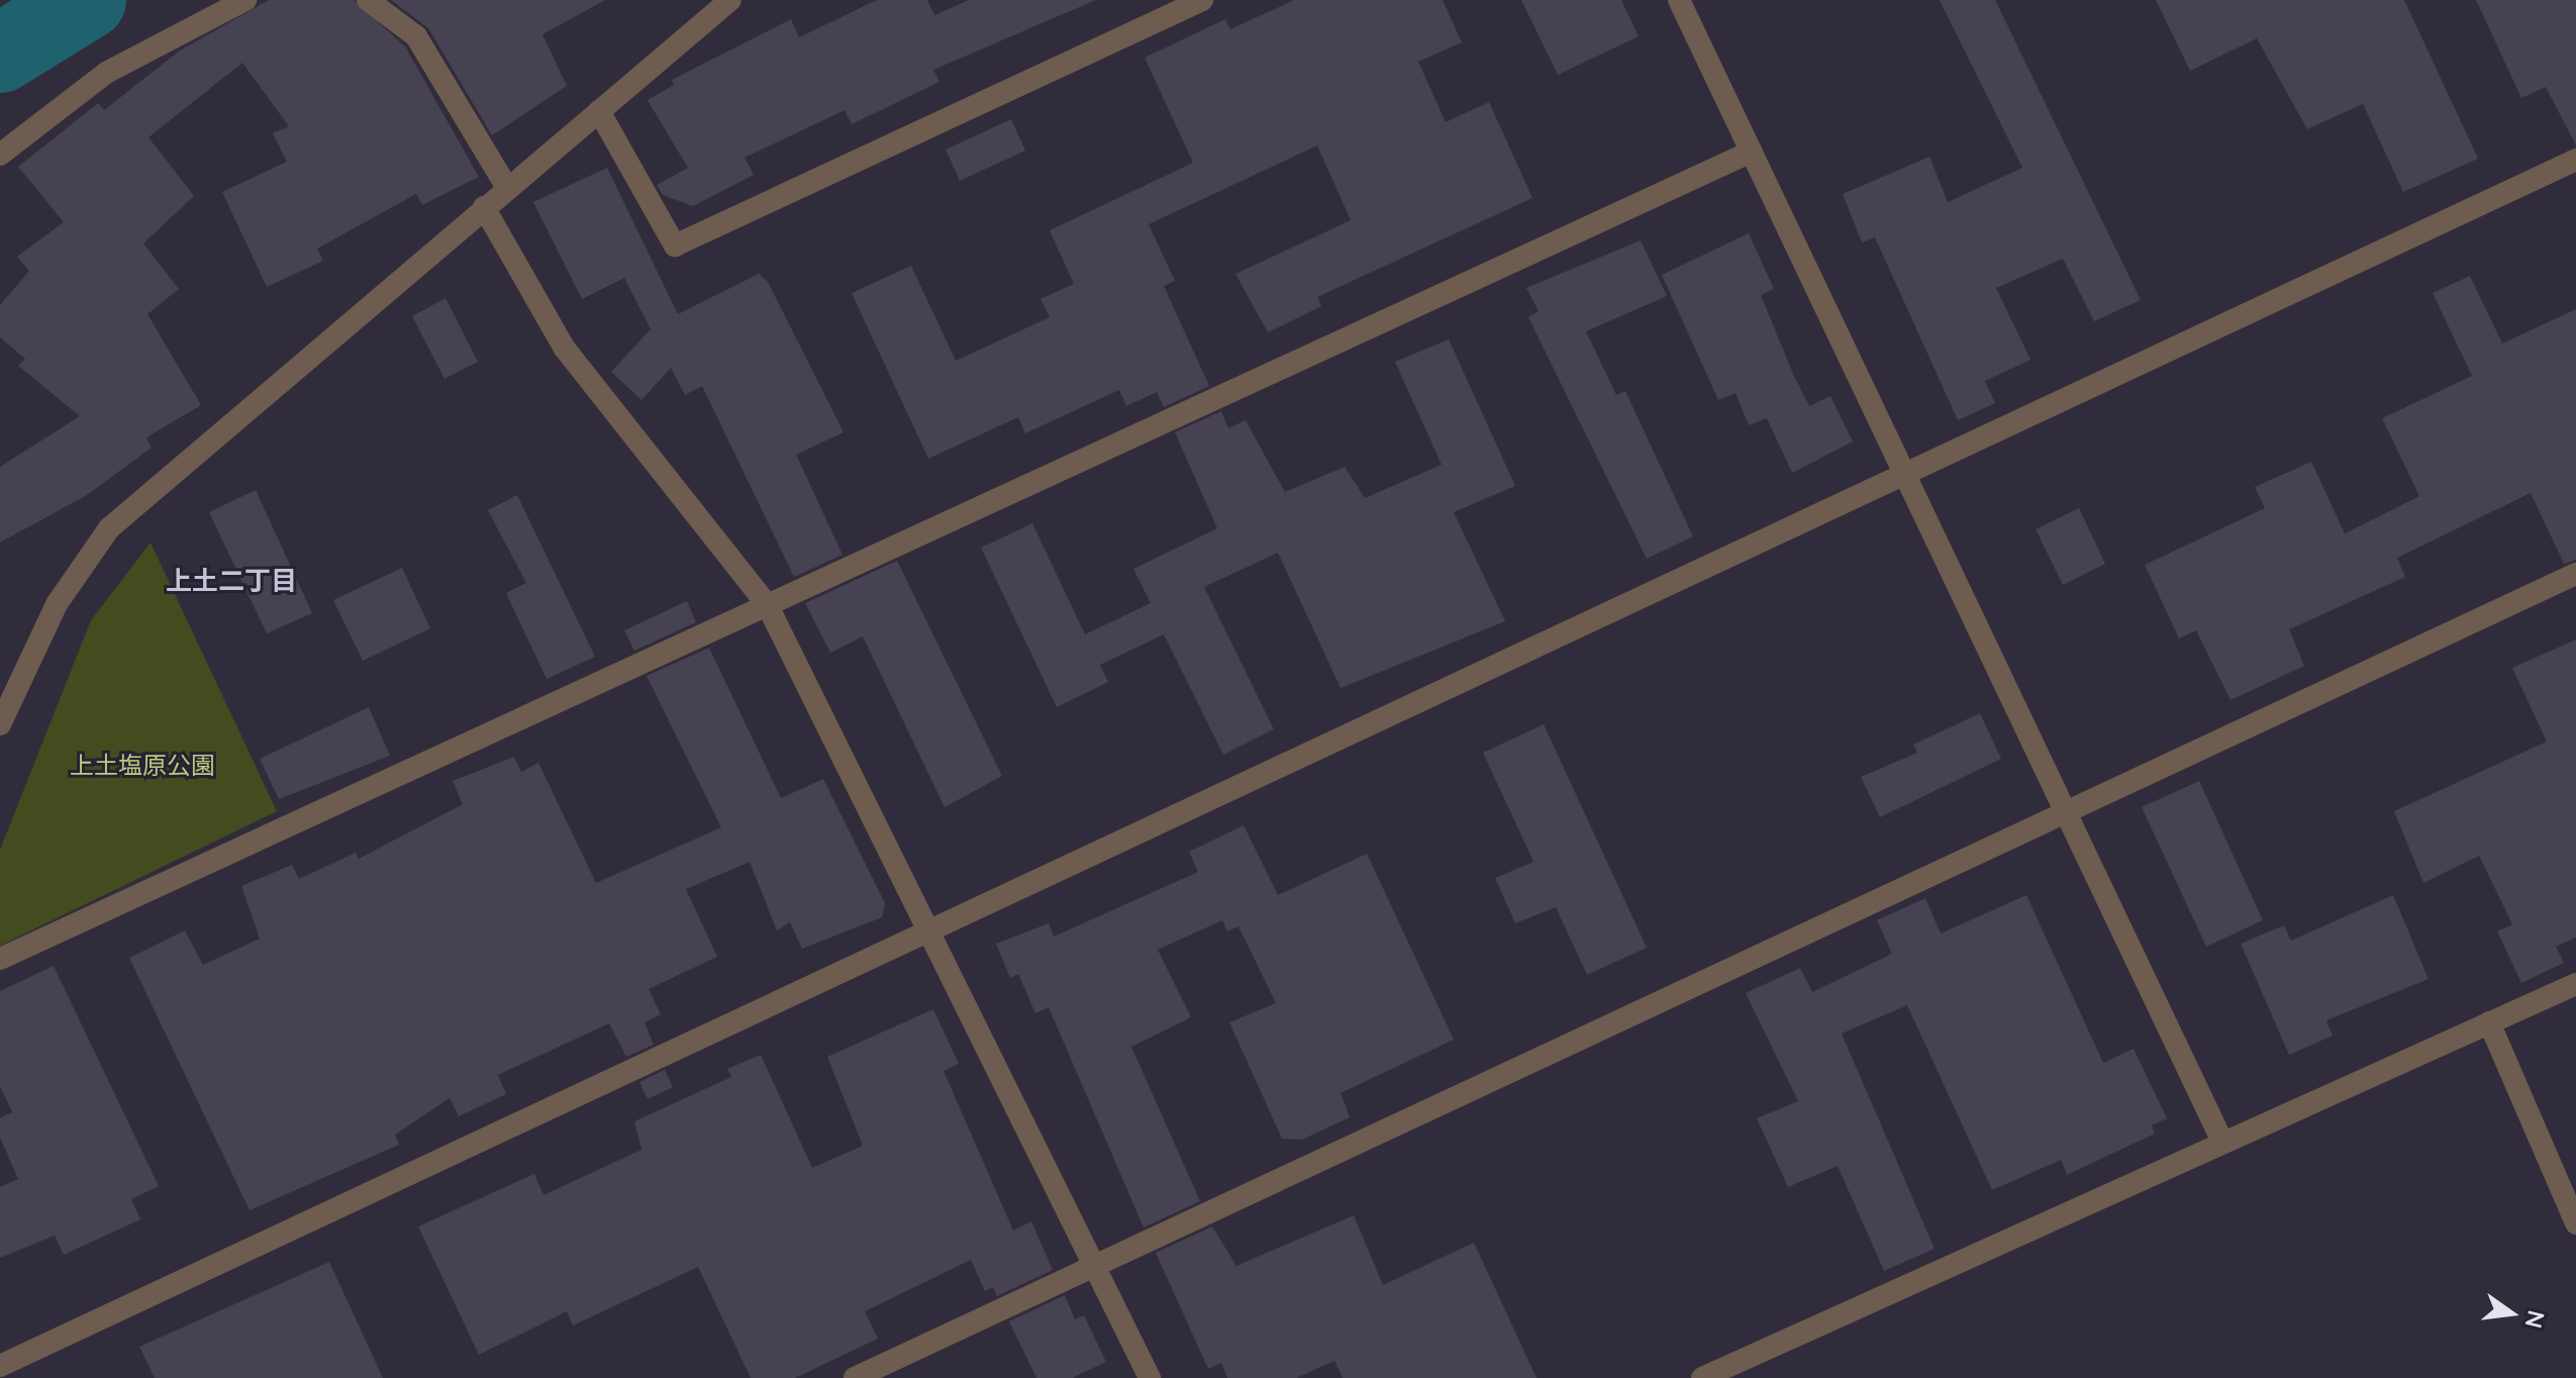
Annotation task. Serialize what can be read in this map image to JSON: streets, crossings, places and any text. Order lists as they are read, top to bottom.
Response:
{
  "districts": ["上土二丁目"],
  "parks": ["上土塩原公園"],
  "north": "right"
}
